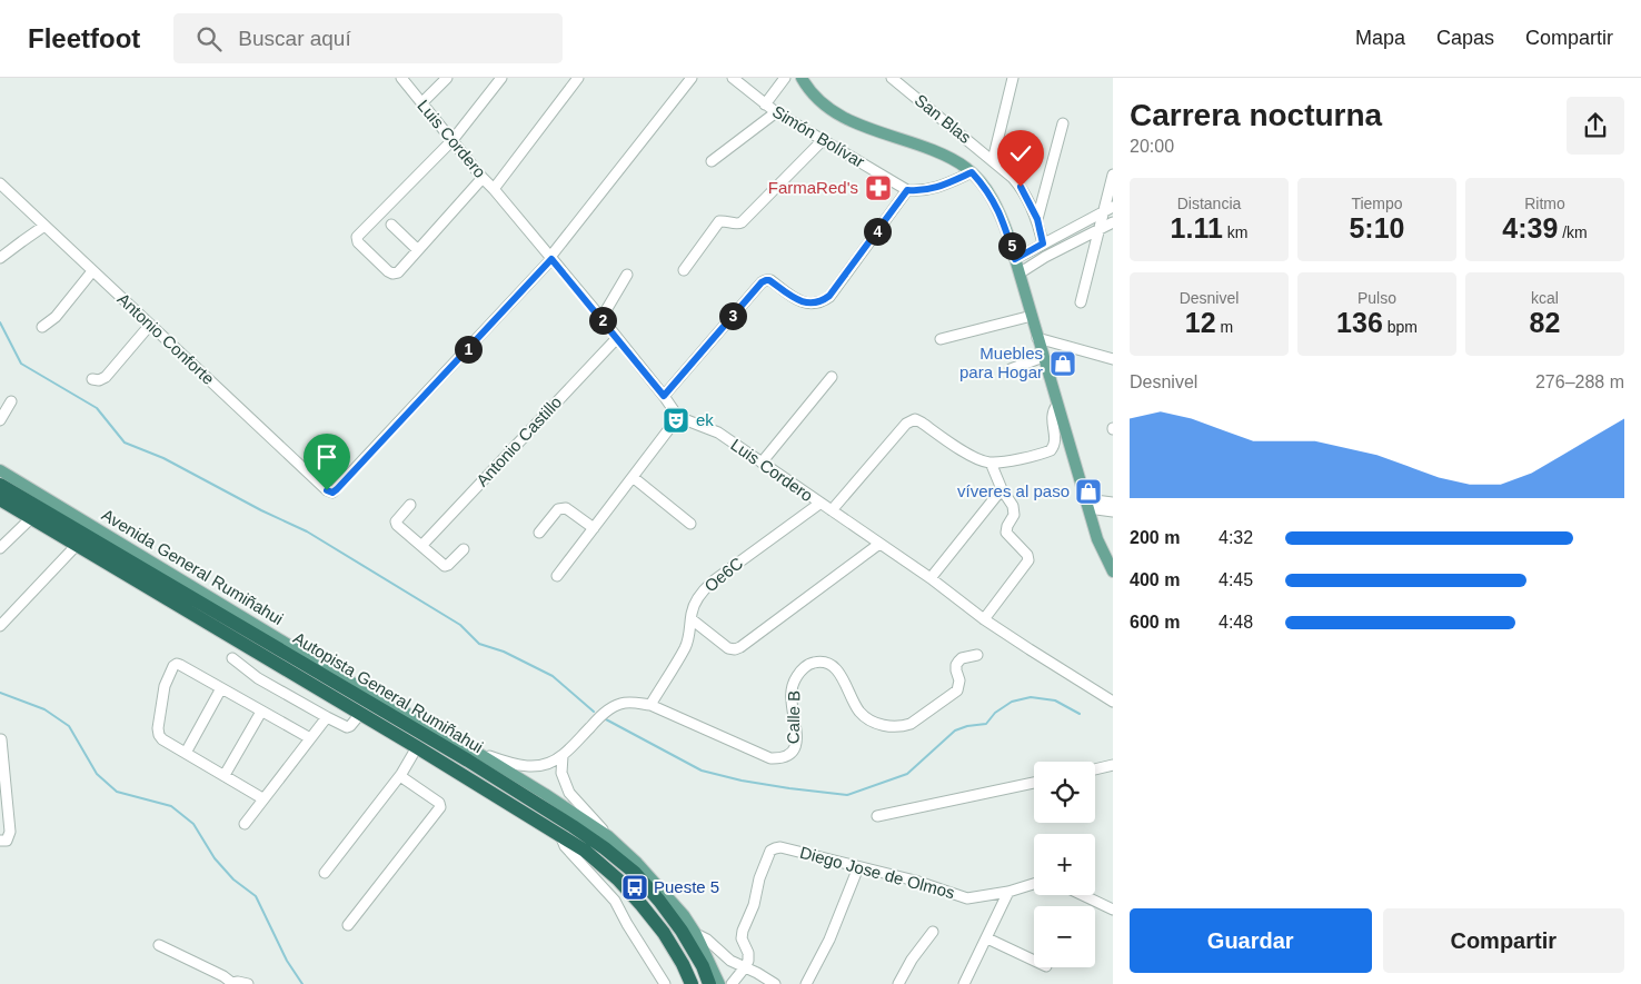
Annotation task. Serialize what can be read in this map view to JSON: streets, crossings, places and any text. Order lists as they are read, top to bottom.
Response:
{
  "streets": {
    "highway": ["Autopista General Rumiñahui"],
    "main road": ["Avenida General Rumiñahui"],
    "street": [
      "San Blas",
      "Simón Bolívar",
      "Luis Cordero",
      "Antonio Conforte",
      "Antonio Castillo",
      "Oe6C",
      "Calle B",
      "Diego Jose de Olmos"
    ]
  },
  "crossings": [
    ["Luis Cordero", "Antonio Conforte"],
    ["Luis Cordero", "Antonio Castillo"],
    ["Luis Cordero", "Oe6C"],
    ["Avenida General Rumiñahui", "Calle B"],
    ["Oe6C", "Calle B"]
  ],
  "places": {
    "pharmacy": ["FarmaRed's"],
    "shop": ["Muebles para Hogar", "víveres al paso"],
    "theatre": ["ek"],
    "bus stop": ["Pueste 5"]
  },
  "page": {
    "header": "Fleetfoot",
    "search": "Buscar aquí",
    "nav": ["Mapa", "Capas", "Compartir"],
    "heading": ["Carrera nocturna", "20:00"],
    "stats": [
      ["Distancia", "1.11 km"],
      ["Tiempo", "5:10"],
      ["Ritmo", "4:39 /km"],
      ["Desnivel", "12 m"],
      ["Pulso", "136 bpm"],
      ["kcal", "82"]
    ],
    "pins": [
      "4",
      "5",
      "3",
      "2",
      "1"
    ],
    "chart": ["Desnivel", "276–288 m"],
    "list": [
      {
        "name": "200 m",
        "note": "4:32"
      },
      {
        "name": "400 m",
        "note": "4:45"
      },
      {
        "name": "600 m",
        "note": "4:48"
      }
    ],
    "map_buttons": ["+", "−"],
    "buttons": ["Guardar", "Compartir"]
  }
}
